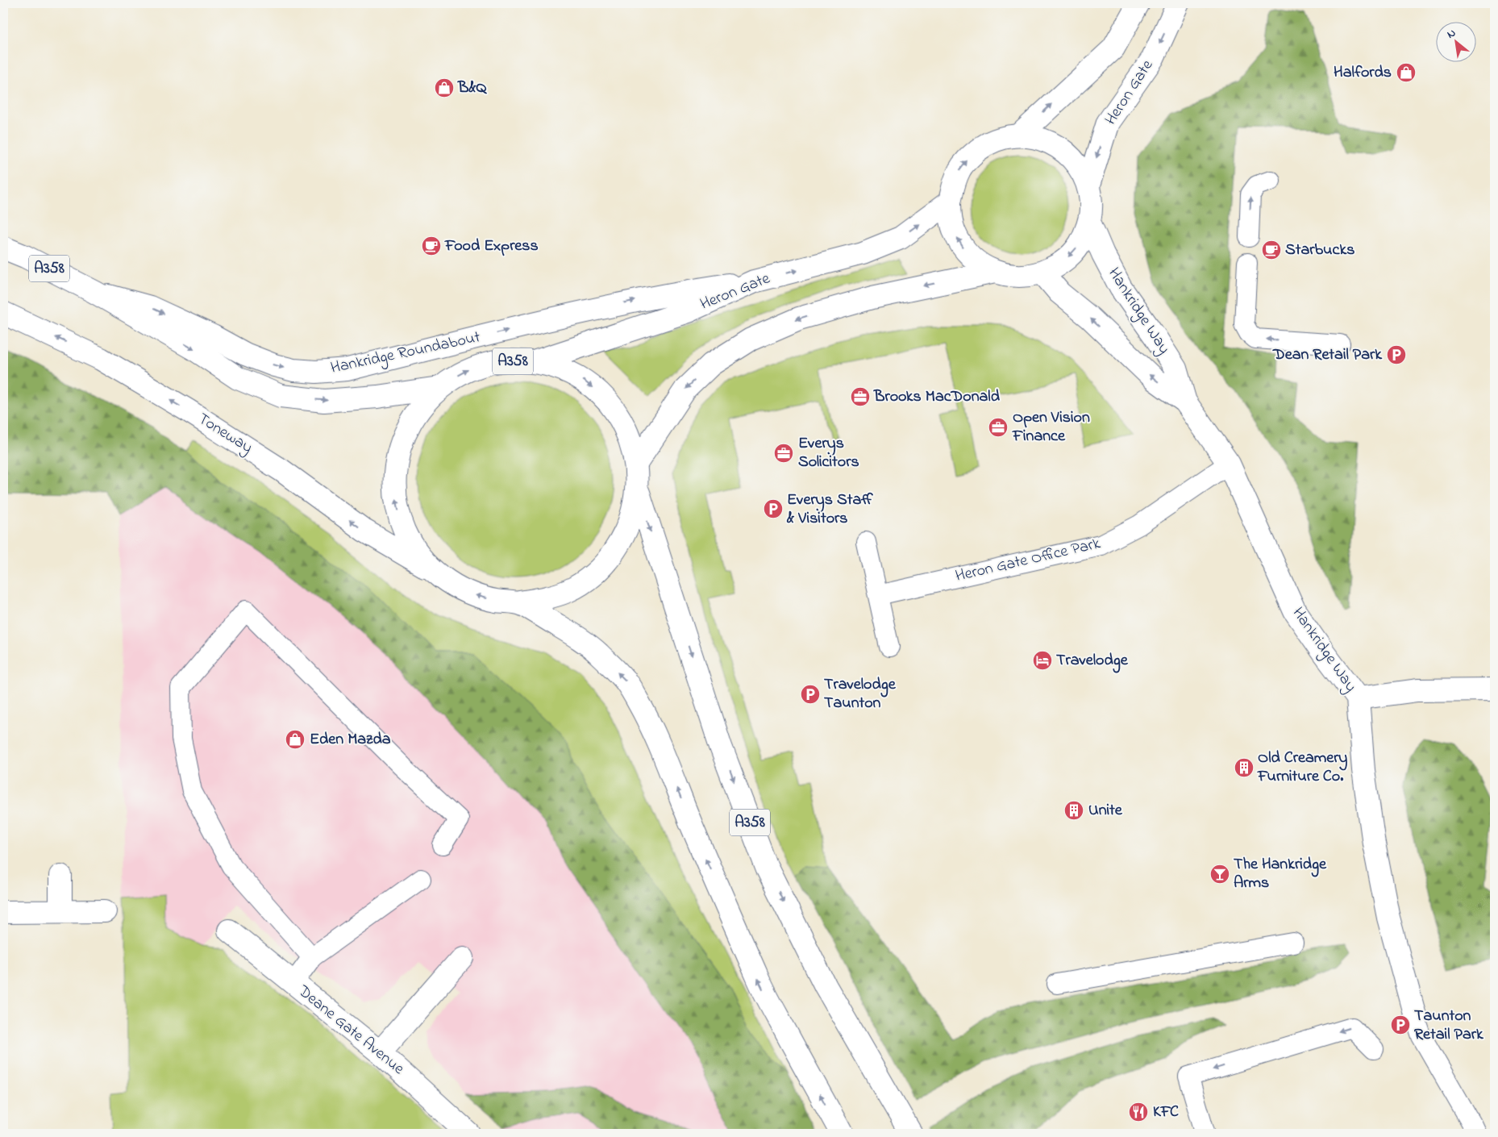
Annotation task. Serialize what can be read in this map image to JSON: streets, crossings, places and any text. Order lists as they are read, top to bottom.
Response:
{
  "streets": {
    "street": [
      "Heron Gate",
      "A358",
      "Hankridge Way",
      "Hankridge Roundabout",
      "Toneway",
      "Deane Gate Avenue"
    ],
    "lane": ["Heron Gate Office Park"]
  },
  "crossings": [
    ["Heron Gate", "Hankridge Way"],
    ["Heron Gate", "Hankridge Roundabout"],
    ["A358", "Hankridge Roundabout"],
    ["Hankridge Way", "Heron Gate Office Park"],
    ["Hankridge Roundabout", "Toneway"]
  ],
  "places": {
    "shop": ["Halfords", "B&Q", "Eden Mazda"],
    "cafe": ["Food Express", "Starbucks"],
    "parking": [
      "Dean Retail Park",
      "Everys Staff & Visitors",
      "Travelodge Taunton",
      "Taunton Retail Park"
    ],
    "office": ["Brooks MacDonald", "Open Vision Finance", "Everys Solicitors"],
    "hotel": ["Travelodge"],
    "building": ["Old Creamery Furniture Co.", "Unite"],
    "bar": ["The Hankridge Arms"],
    "restaurant": ["KFC"]
  },
  "north": "top left"
}
